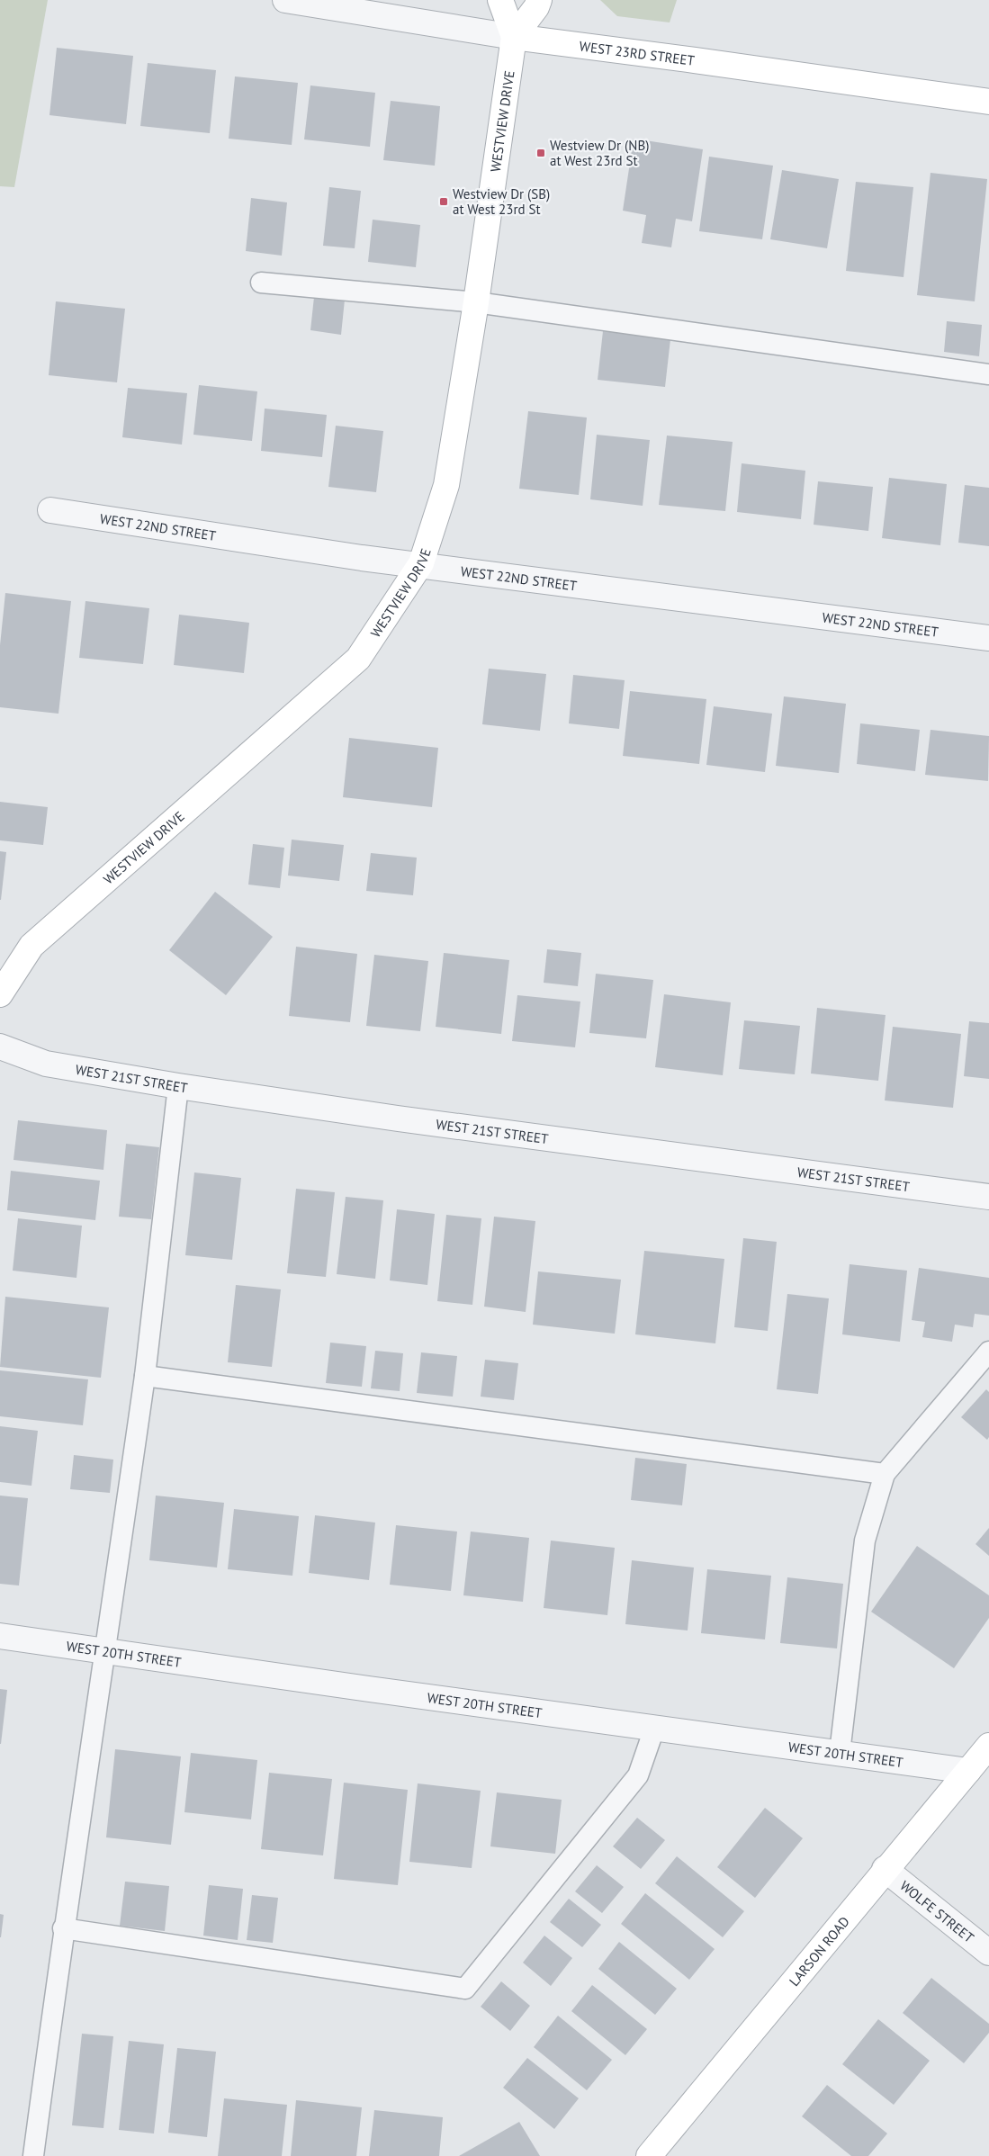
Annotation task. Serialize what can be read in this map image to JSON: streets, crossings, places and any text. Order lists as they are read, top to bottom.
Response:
{
  "streets": {
    "main road": ["WEST 23RD STREET", "WESTVIEW DRIVE", "LARSON ROAD"],
    "street": [
      "WEST 22ND STREET",
      "WEST 21ST STREET",
      "WEST 20TH STREET",
      "WOLFE STREET"
    ]
  },
  "crossings": [
    ["WEST 23RD STREET", "WESTVIEW DRIVE"],
    ["WESTVIEW DRIVE", "WEST 22ND STREET"],
    ["WEST 20TH STREET", "LARSON ROAD"],
    ["WOLFE STREET", "LARSON ROAD"]
  ],
  "places": {
    "transit": ["Westview Dr (NB) at West 23rd St", "Westview Dr (SB) at West 23rd St"]
  }
}
